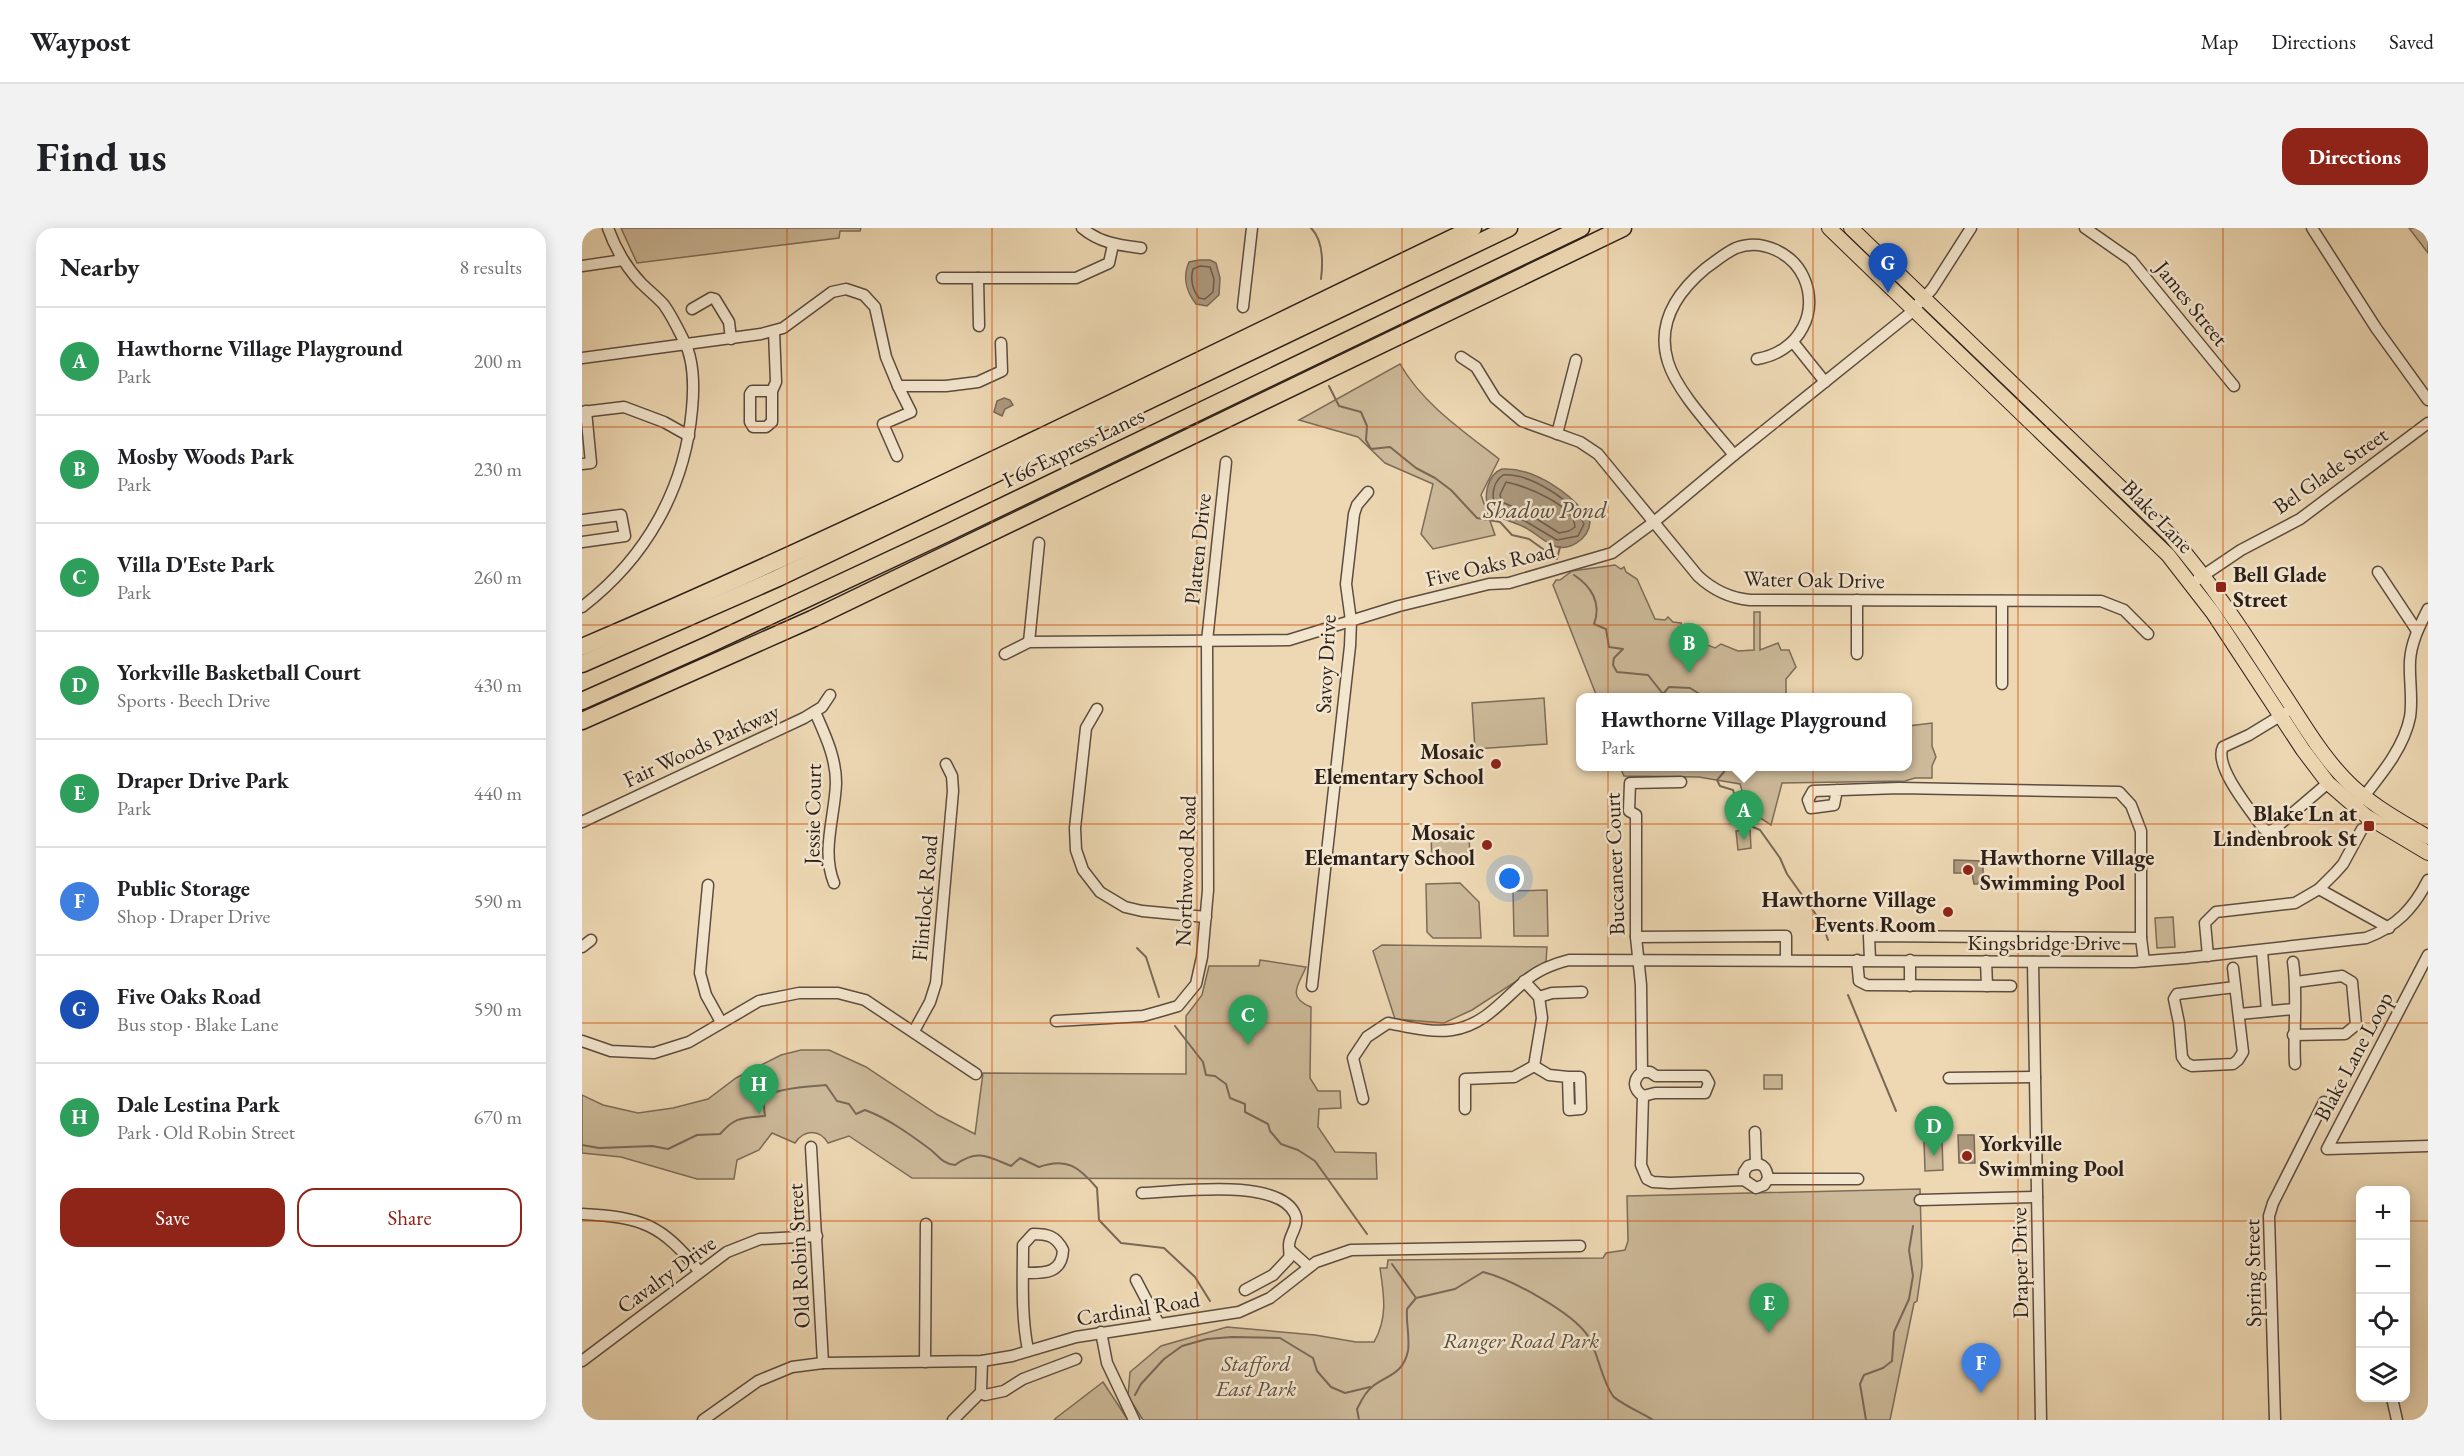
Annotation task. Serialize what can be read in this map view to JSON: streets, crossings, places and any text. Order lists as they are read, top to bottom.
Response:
{
  "streets": {
    "highway": ["I 66 Express Lanes"],
    "main road": ["Blake Lane"],
    "street": [
      "James Street",
      "Bel Glade Street",
      "Platten Drive",
      "Five Oaks Road",
      "Water Oak Drive",
      "Savoy Drive",
      "Fair Woods Parkway",
      "Jessie Court",
      "Buccaneer Court",
      "Northwood Road",
      "Flintlock Road",
      "Kingsbridge Drive",
      "Blake Lane Loop",
      "Old Robin Street",
      "Draper Drive",
      "Spring Street",
      "Cavalry Drive",
      "Cardinal Road"
    ]
  },
  "crossings": [
    ["Bel Glade Street", "Blake Lane"],
    ["Blake Lane", "Five Oaks Road"],
    ["Platten Drive", "Five Oaks Road"],
    ["Platten Drive", "Northwood Road"],
    ["Five Oaks Road", "Water Oak Drive"],
    ["Five Oaks Road", "Savoy Drive"],
    ["Five Oaks Road", "Northwood Road"],
    ["Fair Woods Parkway", "Jessie Court"],
    ["Buccaneer Court", "Kingsbridge Drive"],
    ["Kingsbridge Drive", "Draper Drive"],
    ["Old Robin Street", "Cavalry Drive"],
    ["Old Robin Street", "Cardinal Road"]
  ],
  "water": ["Shadow Pond"],
  "parks": ["Ranger Road Park", "Stafford East Park"],
  "places": {
    "transit": ["Bell Glade Street", "Blake Ln at Lindenbrook St"],
    "other": [
      "Mosaic Elementary School",
      "Mosaic Elemantary School",
      "Hawthorne Village Swimming Pool",
      "Hawthorne Village Events Room",
      "Yorkville Swimming Pool"
    ]
  },
  "page": {
    "header": "Waypost",
    "nav": ["Map", "Directions", "Saved"],
    "buttons": [
      "Directions",
      ["Save", "Share"]
    ],
    "title": "Find us",
    "heading": ["Nearby", "8 results"],
    "pins": [
      "G",
      "B",
      "A",
      "C",
      "H",
      "D",
      "E",
      "F"
    ],
    "list": [
      {
        "mark": "A",
        "name": "Hawthorne Village Playground",
        "note": "Park",
        "value": "200 m"
      },
      {
        "mark": "B",
        "name": "Mosby Woods Park",
        "note": "Park",
        "value": "230 m"
      },
      {
        "mark": "C",
        "name": "Villa D'Este Park",
        "note": "Park",
        "value": "260 m"
      },
      {
        "mark": "D",
        "name": "Yorkville Basketball Court",
        "note": "Sports · Beech Drive",
        "value": "430 m"
      },
      {
        "mark": "E",
        "name": "Draper Drive Park",
        "note": "Park",
        "value": "440 m"
      },
      {
        "mark": "F",
        "name": "Public Storage",
        "note": "Shop · Draper Drive",
        "value": "590 m"
      },
      {
        "mark": "G",
        "name": "Five Oaks Road",
        "note": "Bus stop · Blake Lane",
        "value": "590 m"
      },
      {
        "mark": "H",
        "name": "Dale Lestina Park",
        "note": "Park · Old Robin Street",
        "value": "670 m"
      }
    ],
    "popup": ["Hawthorne Village Playground", "Park"],
    "map_buttons": ["+", "−"]
  }
}
